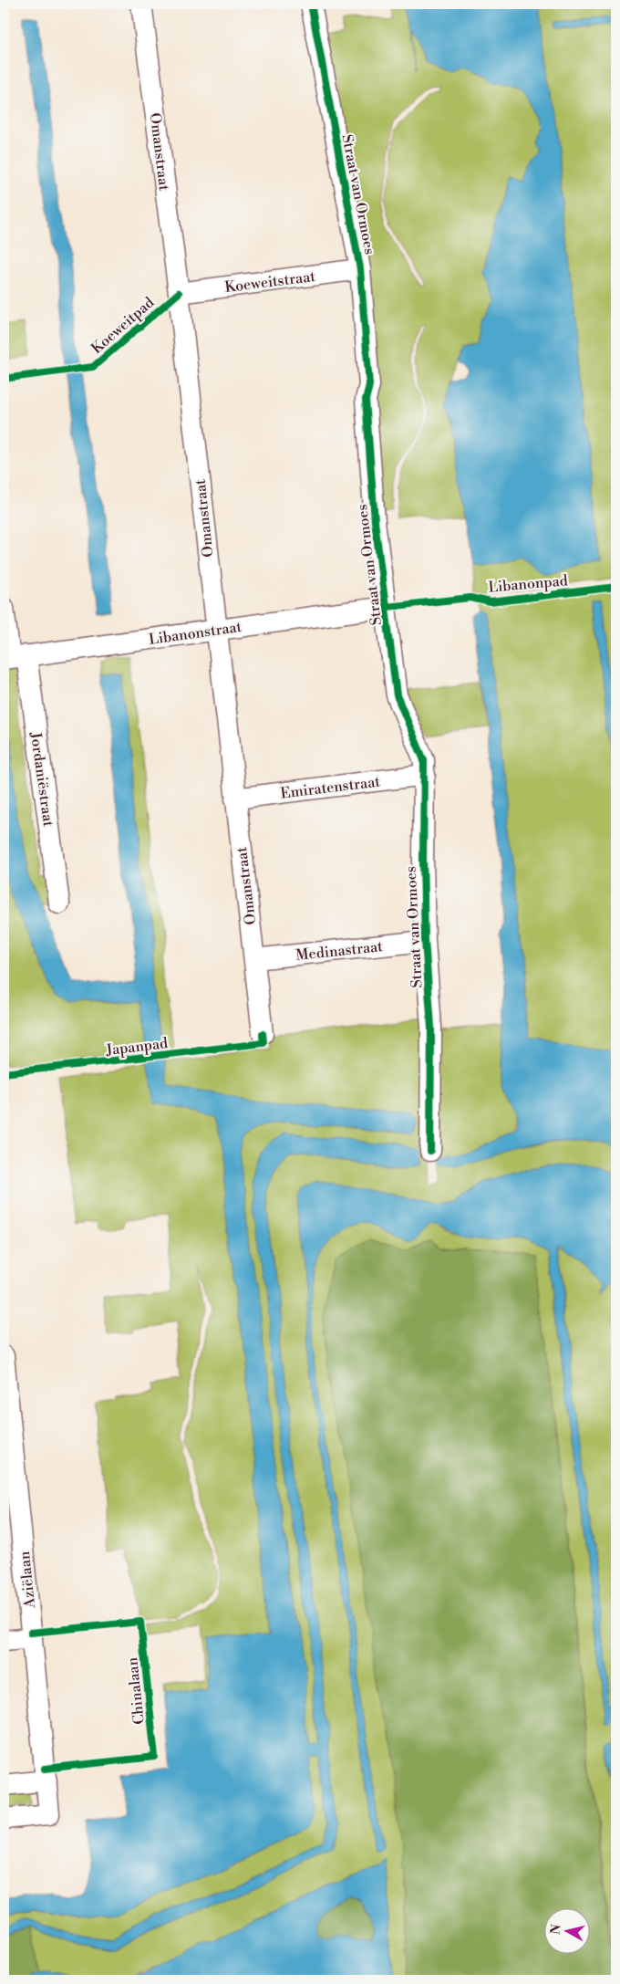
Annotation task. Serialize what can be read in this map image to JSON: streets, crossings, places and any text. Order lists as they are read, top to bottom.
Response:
{
  "streets": {
    "street": [
      "Omanstraat",
      "Straat van Ormoes",
      "Koeweitstraat",
      "Libanonstraat",
      "Jordaniëstraat",
      "Emiratenstraat",
      "Medinastraat",
      "Aziëlaan"
    ],
    "cycle path": [
      "Koeweitpad",
      "Libanonpad",
      "Japanpad",
      "Chinalaan"
    ]
  },
  "crossings": [
    ["Omanstraat", "Koeweitstraat"],
    ["Omanstraat", "Libanonstraat"],
    ["Omanstraat", "Emiratenstraat"],
    ["Omanstraat", "Medinastraat"],
    ["Straat van Ormoes", "Koeweitstraat"],
    ["Straat van Ormoes", "Libanonstraat"],
    ["Straat van Ormoes", "Emiratenstraat"],
    ["Straat van Ormoes", "Medinastraat"],
    ["Libanonstraat", "Jordaniëstraat"]
  ],
  "north": "left"
}
